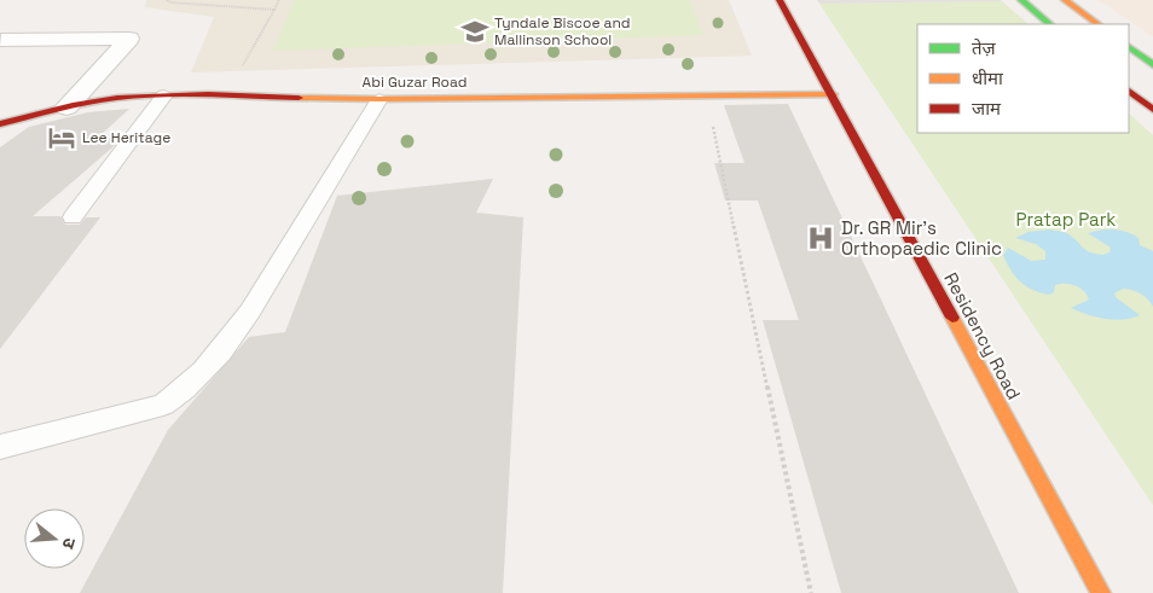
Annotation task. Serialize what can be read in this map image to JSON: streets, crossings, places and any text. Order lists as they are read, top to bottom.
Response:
{
  "streets": {
    "main road": ["Abi Guzar Road", "Residency Road"]
  },
  "crossings": [
    ["Abi Guzar Road", "Residency Road"]
  ],
  "parks": ["Pratap Park"],
  "places": {
    "school or university": ["Tyndale Biscoe and Mallinson School"],
    "hotel": ["Lee Heritage"],
    "hospital": ["Dr. GR Mir's Orthopaedic Clinic"]
  },
  "legend": ["तेज़", "धीमा", "जाम"],
  "north": "right"
}
